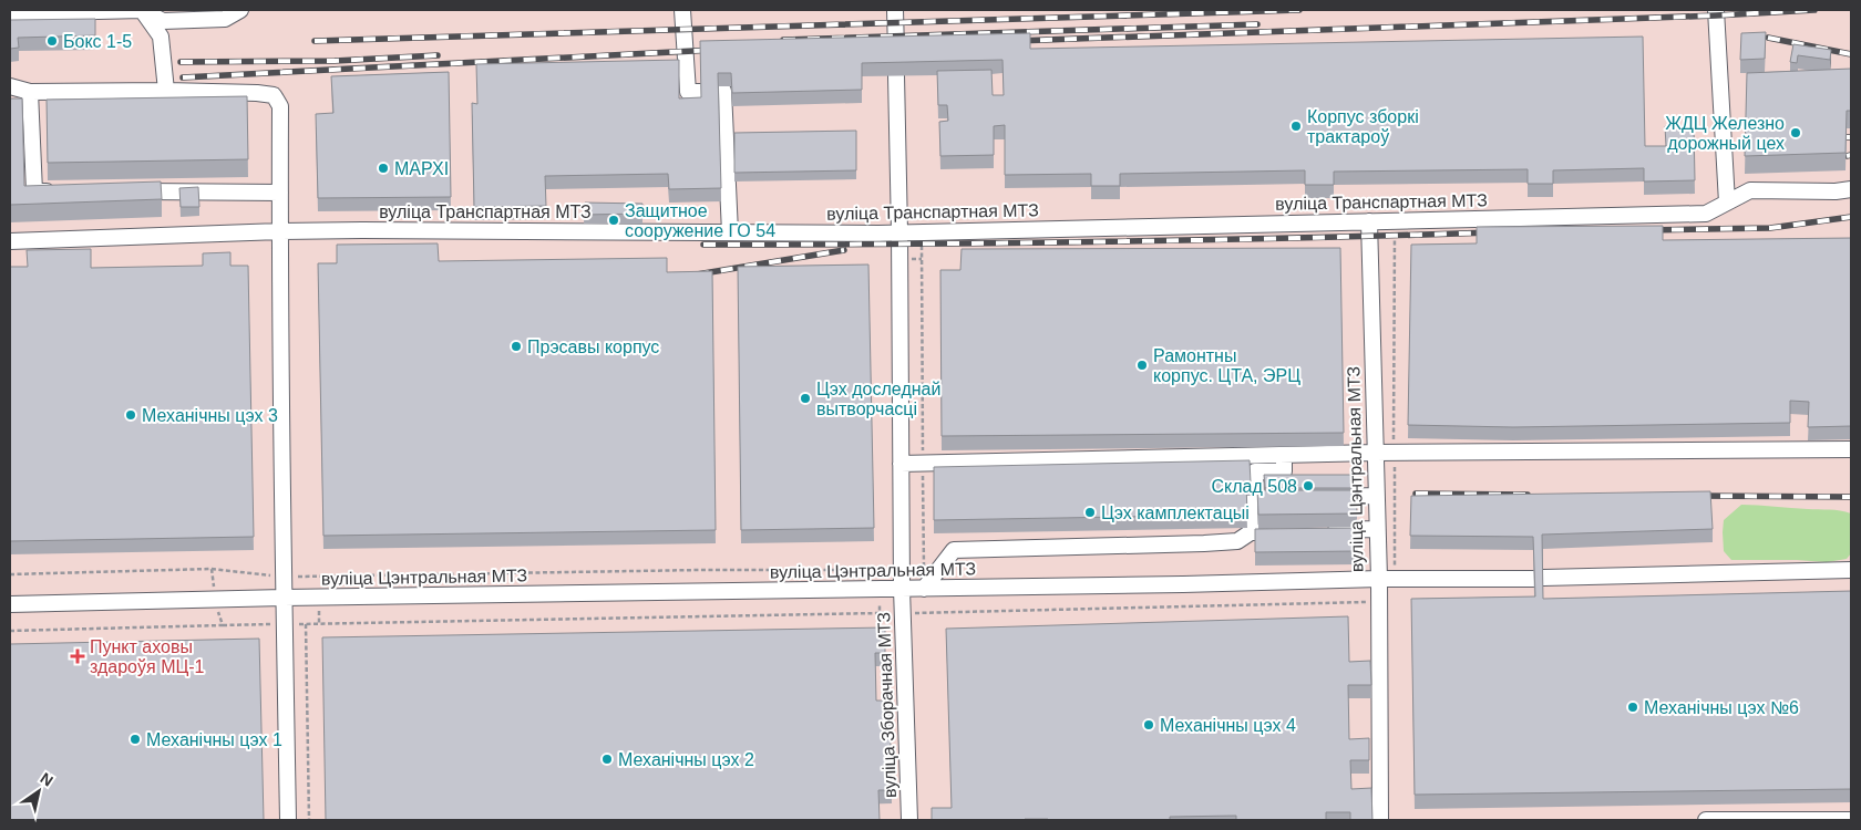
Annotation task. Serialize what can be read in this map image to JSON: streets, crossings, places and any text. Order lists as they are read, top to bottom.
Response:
{
  "streets": {
    "lane": ["вуліца Транспартная МТЗ", "вуліца Цэнтральная МТЗ", "вуліца Зборачная МТЗ"]
  },
  "crossings": [
    ["вуліца Транспартная МТЗ", "вуліца Цэнтральная МТЗ"],
    ["вуліца Транспартная МТЗ", "вуліца Зборачная МТЗ"],
    ["вуліца Цэнтральная МТЗ", "вуліца Зборачная МТЗ"]
  ],
  "places": {
    "other": [
      "Бокс 1-5",
      "Корпус зборкі трактароў",
      "ЖДЦ Железно дорожный цех",
      "МАРХІ",
      "Защитное сооружение ГО 54",
      "Прэсавы корпус",
      "Рамонтны корпус. ЦТА, ЭРЦ",
      "Цэх доследнай вытворчасці",
      "Механічны цэх 3",
      "Склад 508",
      "Цэх камплектацыі",
      "Механічны цэх №6",
      "Механічны цэх 4",
      "Механічны цэх 1",
      "Механічны цэх 2"
    ],
    "health": ["Пункт аховы здароўя МЦ-1"]
  },
  "north": "top right"
}
